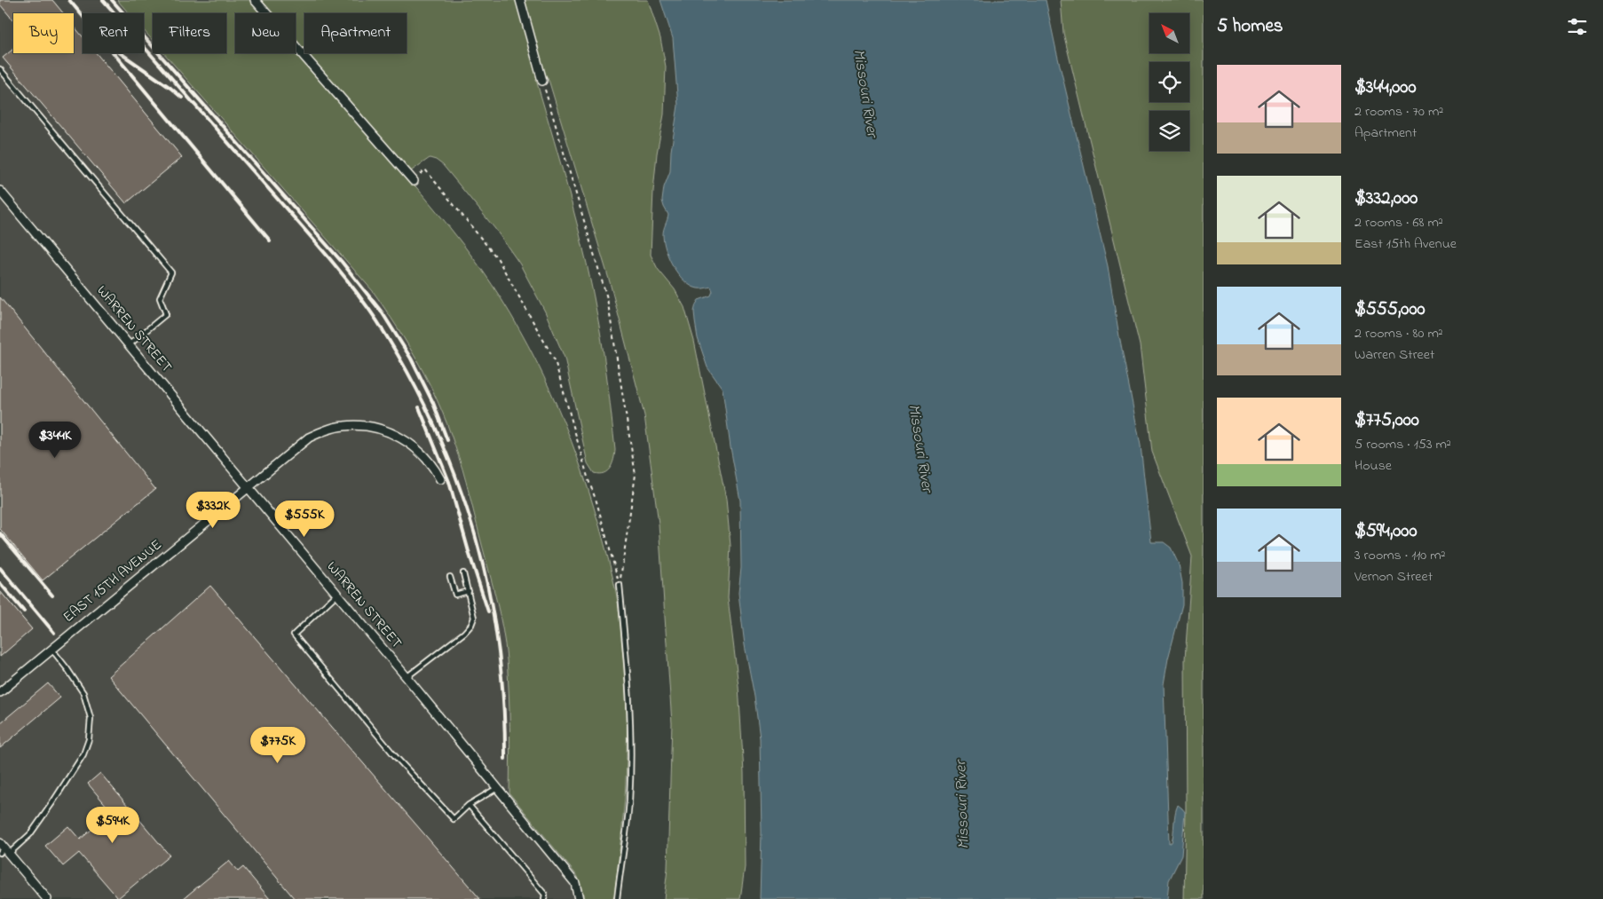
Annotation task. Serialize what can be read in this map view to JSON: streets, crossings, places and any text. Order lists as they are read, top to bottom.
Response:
{
  "streets": {
    "street": ["WARREN STREET", "EAST 15TH AVENUE"]
  },
  "crossings": [
    ["WARREN STREET", "EAST 15TH AVENUE"]
  ],
  "water": ["Missouri River"],
  "north": "top left",
  "page": {
    "heading": "5 homes",
    "chip": [
      "Buy",
      "Rent",
      "Filters",
      "New",
      "Apartment"
    ],
    "list": [
      {
        "name": "$344,000",
        "note": "2 rooms · 70 m² · Apartment"
      },
      {
        "name": "$332,000",
        "note": "2 rooms · 68 m² · East 15th Avenue"
      },
      {
        "name": "$555,000",
        "note": "2 rooms · 80 m² · Warren Street"
      },
      {
        "name": "$775,000",
        "note": "5 rooms · 153 m² · House"
      },
      {
        "name": "$594,000",
        "note": "3 rooms · 110 m² · Vernon Street"
      }
    ],
    "price": [
      "$344K",
      "$332K",
      "$555K",
      "$775K",
      "$594K"
    ]
  }
}
